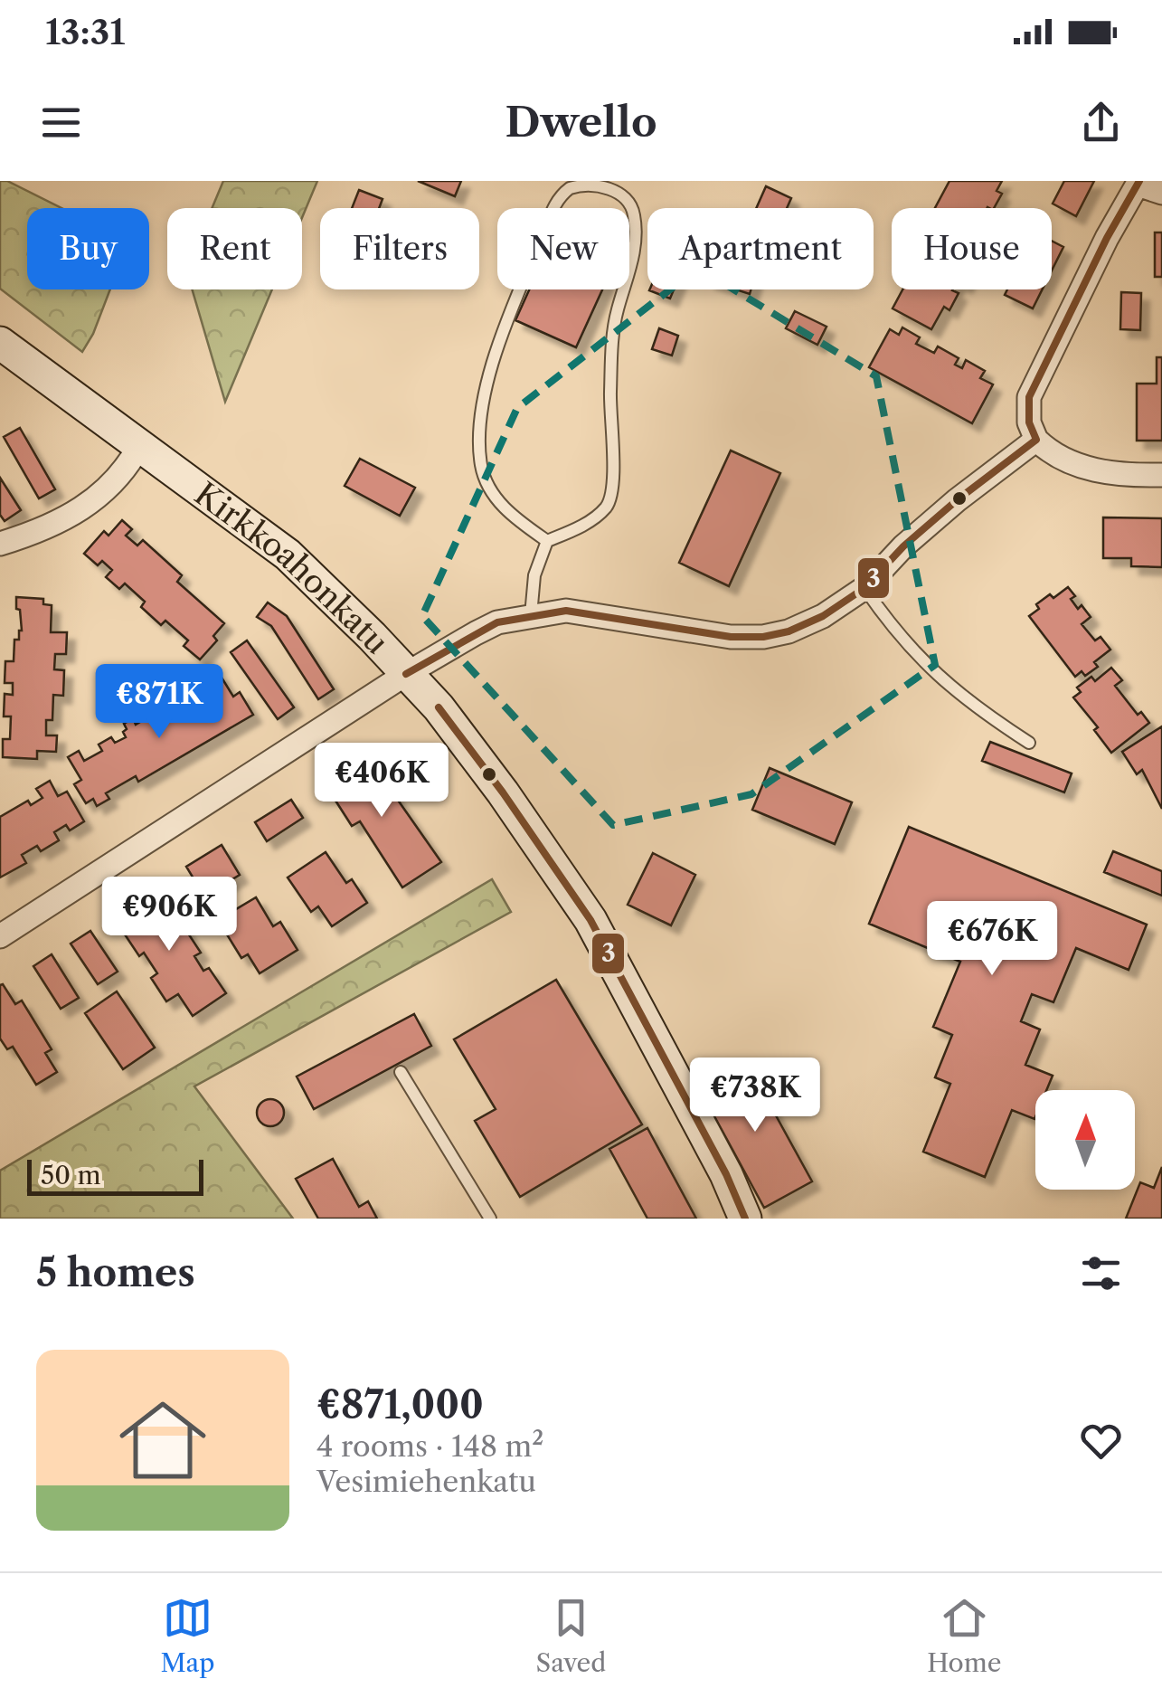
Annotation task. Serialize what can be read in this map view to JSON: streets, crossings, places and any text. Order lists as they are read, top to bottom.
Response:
{
  "streets": {
    "street": ["Kirkkoahonkatu"]
  },
  "lines": ["transit line 3"],
  "scale_bar": "50 m",
  "north": "top",
  "page": {
    "status": "13:31",
    "header": "Dwello",
    "chip": [
      "Buy",
      "Rent",
      "Filters",
      "New",
      "Apartment",
      "House"
    ],
    "price": [
      "€871K",
      "€406K",
      "€906K",
      "€676K",
      "€738K"
    ],
    "scale": "50 m",
    "heading": "5 homes",
    "list": [
      {
        "name": "€871,000",
        "note": "4 rooms · 148 m² · Vesimiehenkatu"
      }
    ],
    "tabs": ["Map", "Saved", "Home"]
  }
}
